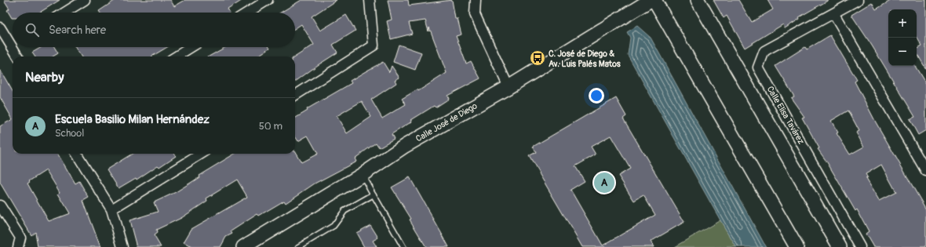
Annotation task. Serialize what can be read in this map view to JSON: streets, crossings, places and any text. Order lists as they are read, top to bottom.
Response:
{
  "streets": {
    "street": ["Calle Elisa Tavárez", "Calle José de Diego"]
  },
  "places": {
    "bus stop": ["C. José de Diego & Av. Luis Palés Matos"]
  },
  "page": {
    "map_buttons": ["+", "−"],
    "search": "Search here",
    "heading": "Nearby",
    "list": [
      {
        "mark": "A",
        "name": "Escuela Basilio Milan Hernández",
        "note": "School",
        "value": "50 m"
      }
    ],
    "pins": "A"
  }
}
